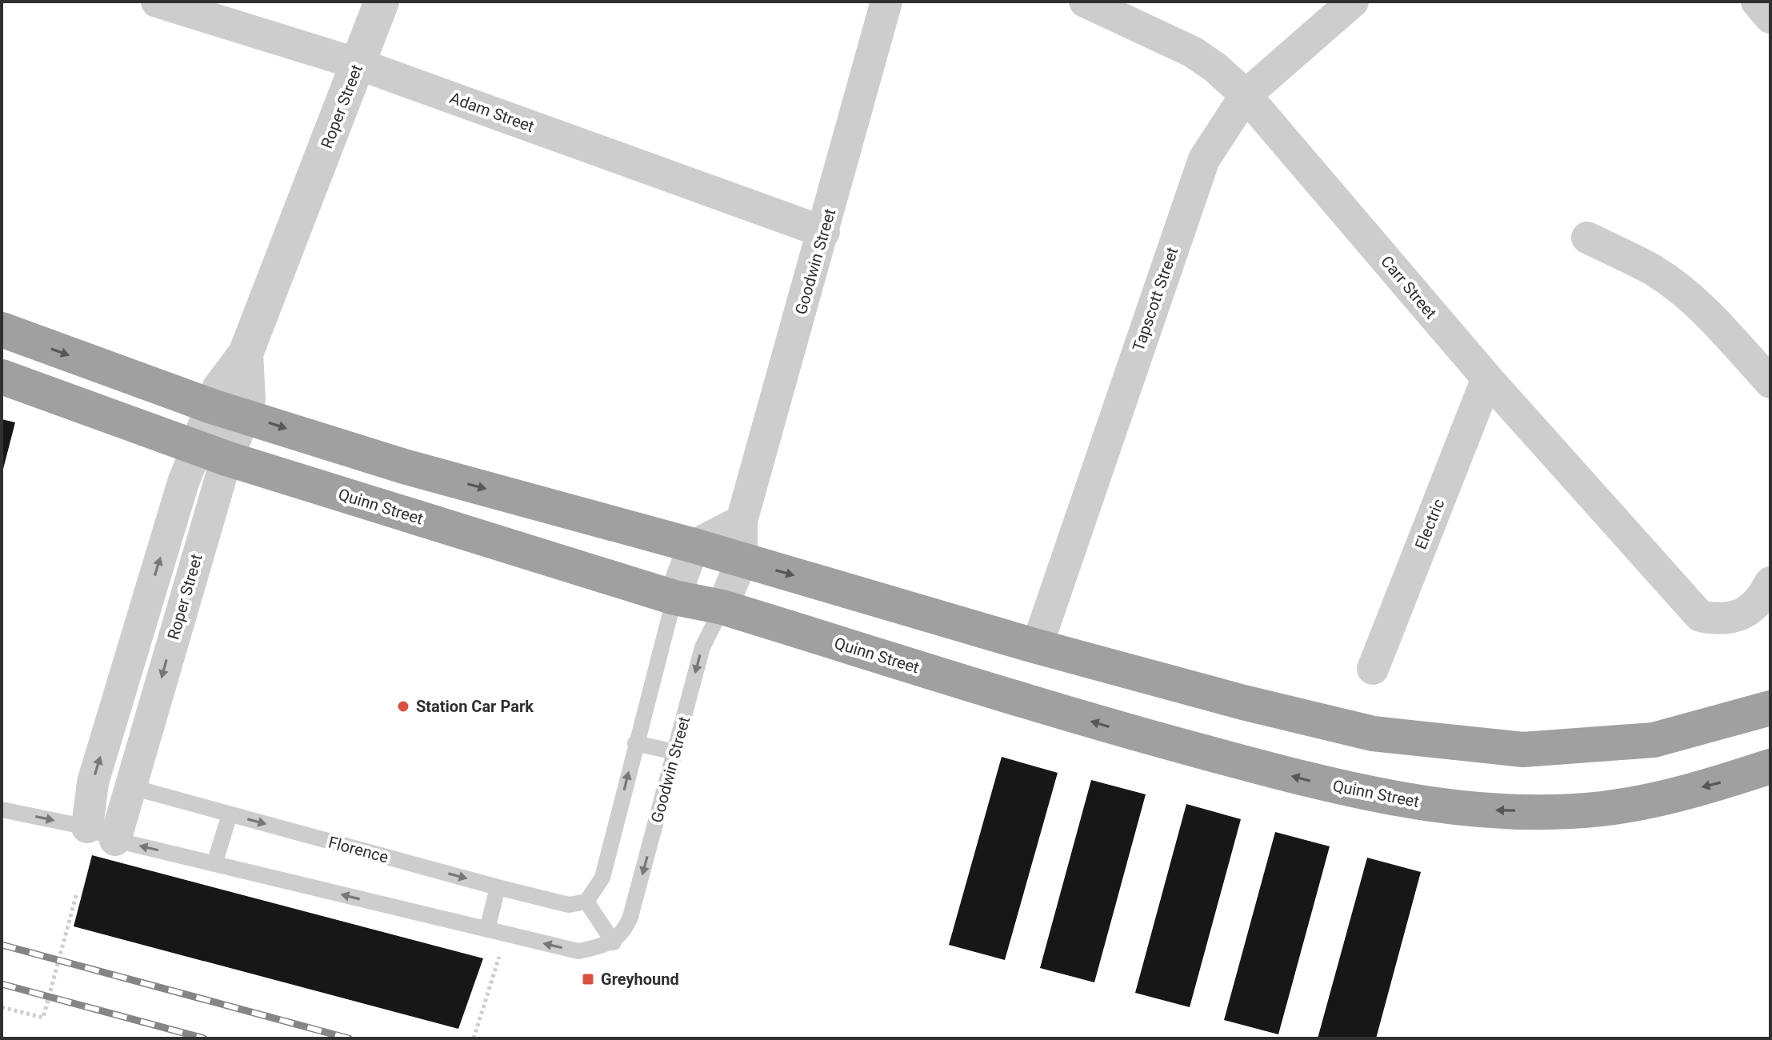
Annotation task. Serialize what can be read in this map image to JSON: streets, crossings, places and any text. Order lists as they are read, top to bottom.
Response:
{
  "streets": {
    "highway": ["Quinn Street"],
    "street": [
      "Roper Street",
      "Adam Street",
      "Goodwin Street",
      "Carr Street",
      "Tapscott Street",
      "Electric"
    ],
    "lane": ["Florence"]
  },
  "crossings": [
    ["Roper Street", "Adam Street"],
    ["Roper Street", "Quinn Street"],
    ["Roper Street", "Florence"],
    ["Adam Street", "Goodwin Street"],
    ["Goodwin Street", "Quinn Street"],
    ["Carr Street", "Tapscott Street"],
    ["Carr Street", "Electric"]
  ],
  "one_way": ["Goodwin Street"],
  "places": {
    "other": ["Station Car Park"],
    "transit": ["Greyhound"]
  }
}
